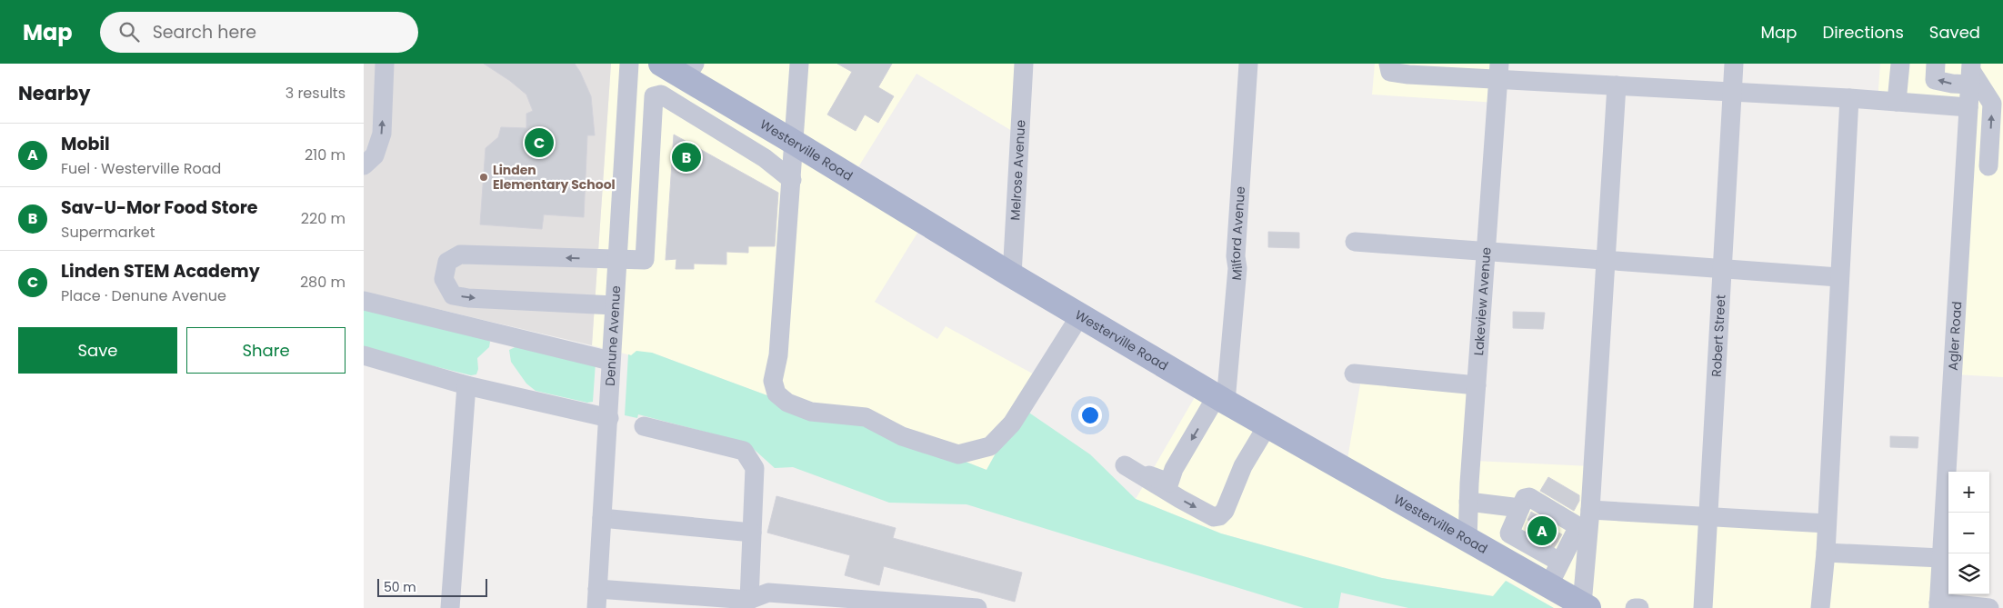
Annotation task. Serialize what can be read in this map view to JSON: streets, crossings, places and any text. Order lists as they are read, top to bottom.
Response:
{
  "streets": {
    "main road": ["Westerville Road"],
    "street": [
      "Melrose Avenue",
      "Milford Avenue",
      "Lakeview Avenue",
      "Denune Avenue",
      "Robert Street",
      "Agler Road"
    ]
  },
  "crossings": [
    ["Westerville Road", "Melrose Avenue"],
    ["Westerville Road", "Milford Avenue"],
    ["Westerville Road", "Lakeview Avenue"]
  ],
  "places": ["Linden Elementary School"],
  "scale_bar": "50 m",
  "page": {
    "header": "Map",
    "search": "Search here",
    "nav": ["Map", "Directions", "Saved"],
    "heading": ["Nearby", "3 results"],
    "list": [
      {
        "mark": "A",
        "name": "Mobil",
        "note": "Fuel · Westerville Road",
        "value": "210 m"
      },
      {
        "mark": "B",
        "name": "Sav-U-Mor Food Store",
        "note": "Supermarket",
        "value": "220 m"
      },
      {
        "mark": "C",
        "name": "Linden STEM Academy",
        "note": "Place · Denune Avenue",
        "value": "280 m"
      }
    ],
    "pins": ["C", "B", "A"],
    "buttons": ["Save", "Share"],
    "map_buttons": ["+", "−"],
    "scale": "50 m"
  }
}
